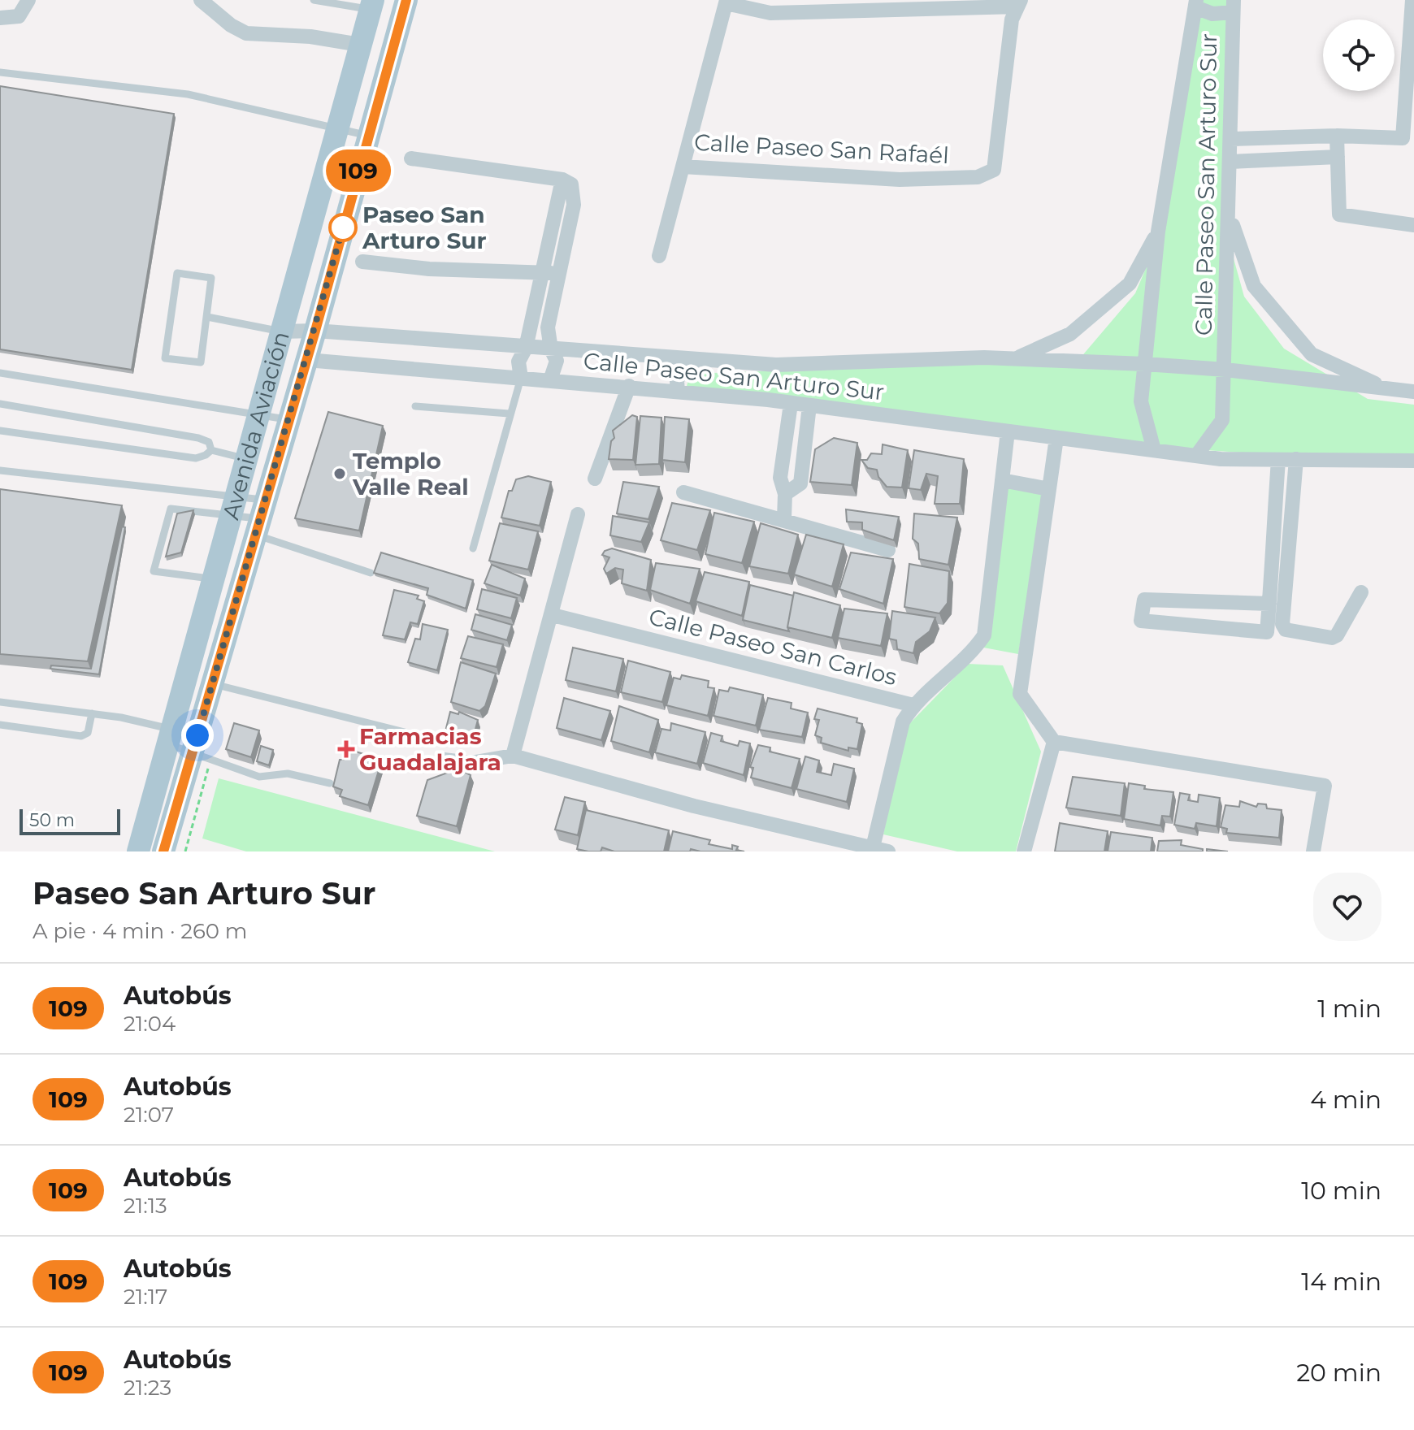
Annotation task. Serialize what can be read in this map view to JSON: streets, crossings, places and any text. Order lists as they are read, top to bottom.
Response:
{
  "streets": {
    "main road": ["Avenida Aviación"],
    "street": ["Calle Paseo San Rafaél", "Calle Paseo San Arturo Sur", "Calle Paseo San Carlos"]
  },
  "crossings": [
    ["Calle Paseo San Arturo Sur", "Avenida Aviación"],
    ["Calle Paseo San Arturo Sur", "Calle Paseo San Carlos"]
  ],
  "places": {
    "other": ["Paseo San Arturo Sur", "Templo Valle Real"],
    "health": ["Farmacias Guadalajara"]
  },
  "lines": ["bus line 109"],
  "scale_bar": "50 m",
  "page": {
    "on_map": "109",
    "scale": "50 m",
    "heading": ["Paseo San Arturo Sur", "A pie · 4 min · 260 m"],
    "list": [
      {
        "mark": "109",
        "name": "Autobús",
        "note": "21:04",
        "value": "1 min"
      },
      {
        "mark": "109",
        "name": "Autobús",
        "note": "21:07",
        "value": "4 min"
      },
      {
        "mark": "109",
        "name": "Autobús",
        "note": "21:13",
        "value": "10 min"
      },
      {
        "mark": "109",
        "name": "Autobús",
        "note": "21:17",
        "value": "14 min"
      },
      {
        "mark": "109",
        "name": "Autobús",
        "note": "21:23",
        "value": "20 min"
      }
    ]
  }
}
